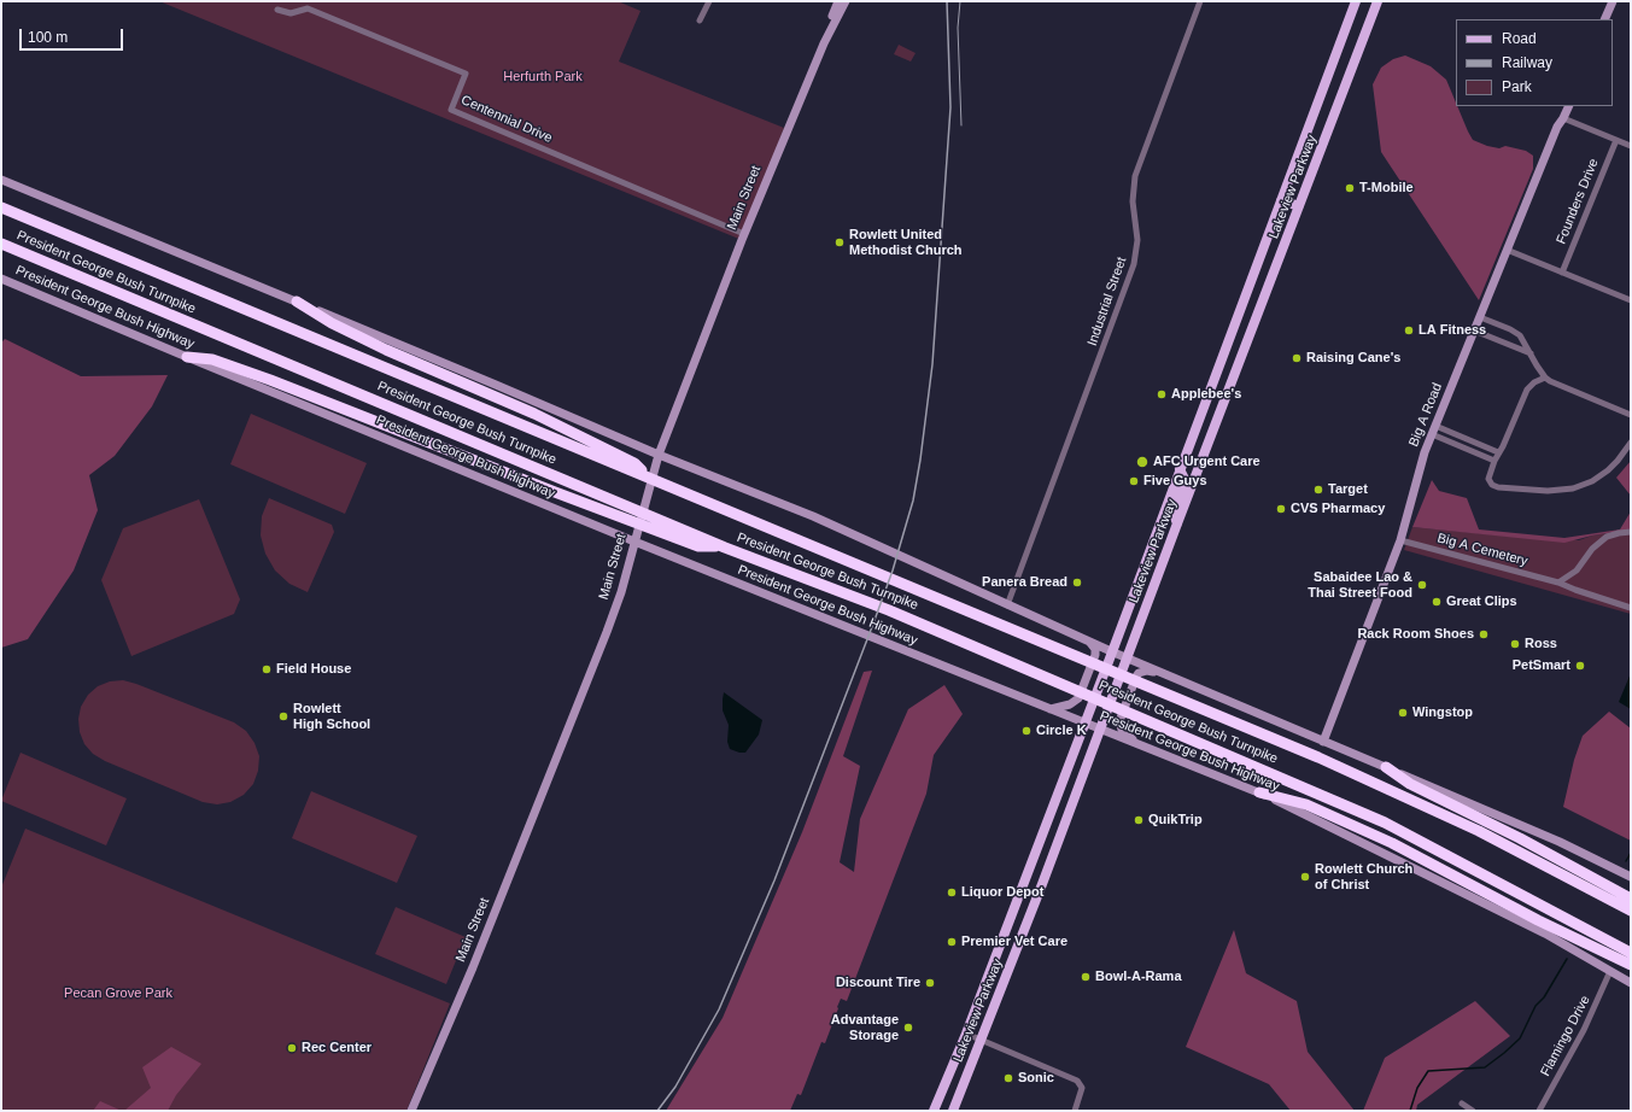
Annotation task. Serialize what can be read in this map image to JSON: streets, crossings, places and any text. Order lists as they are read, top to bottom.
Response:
{
  "streets": {
    "highway": ["President George Bush Turnpike"],
    "main road": [
      "Lakeview Parkway",
      "Main Street",
      "President George Bush Highway",
      "Big A Road"
    ],
    "street": [
      "Centennial Drive",
      "Founders Drive",
      "Industrial Street",
      "Big A Cemetery",
      "Flamingo Drive"
    ]
  },
  "crossings": [
    ["Centennial Drive", "Main Street"],
    ["Lakeview Parkway", "President George Bush Highway"],
    ["Main Street", "President George Bush Highway"],
    ["President George Bush Highway", "Flamingo Drive"],
    ["Big A Road", "Big A Cemetery"]
  ],
  "parks": ["Herfurth Park", "Pecan Grove Park"],
  "places": [
    "T-Mobile",
    "Rowlett United Methodist Church",
    "LA Fitness",
    "Raising Cane's",
    "Applebee's",
    "AFC Urgent Care",
    "Five Guys",
    "Target",
    "CVS Pharmacy",
    "Panera Bread",
    "Sabaidee Lao & Thai Street Food",
    "Great Clips",
    "Rack Room Shoes",
    "Ross",
    "PetSmart",
    "Field House",
    "Wingstop",
    "Rowlett High School",
    "Circle K",
    "QuikTrip",
    "Rowlett Church of Christ",
    "Liquor Depot",
    "Premier Vet Care",
    "Bowl-A-Rama",
    "Discount Tire",
    "Advantage Storage",
    "Rec Center",
    "Sonic"
  ],
  "legend": ["Road", "Railway", "Park"],
  "scale_bar": "100 m"
}
